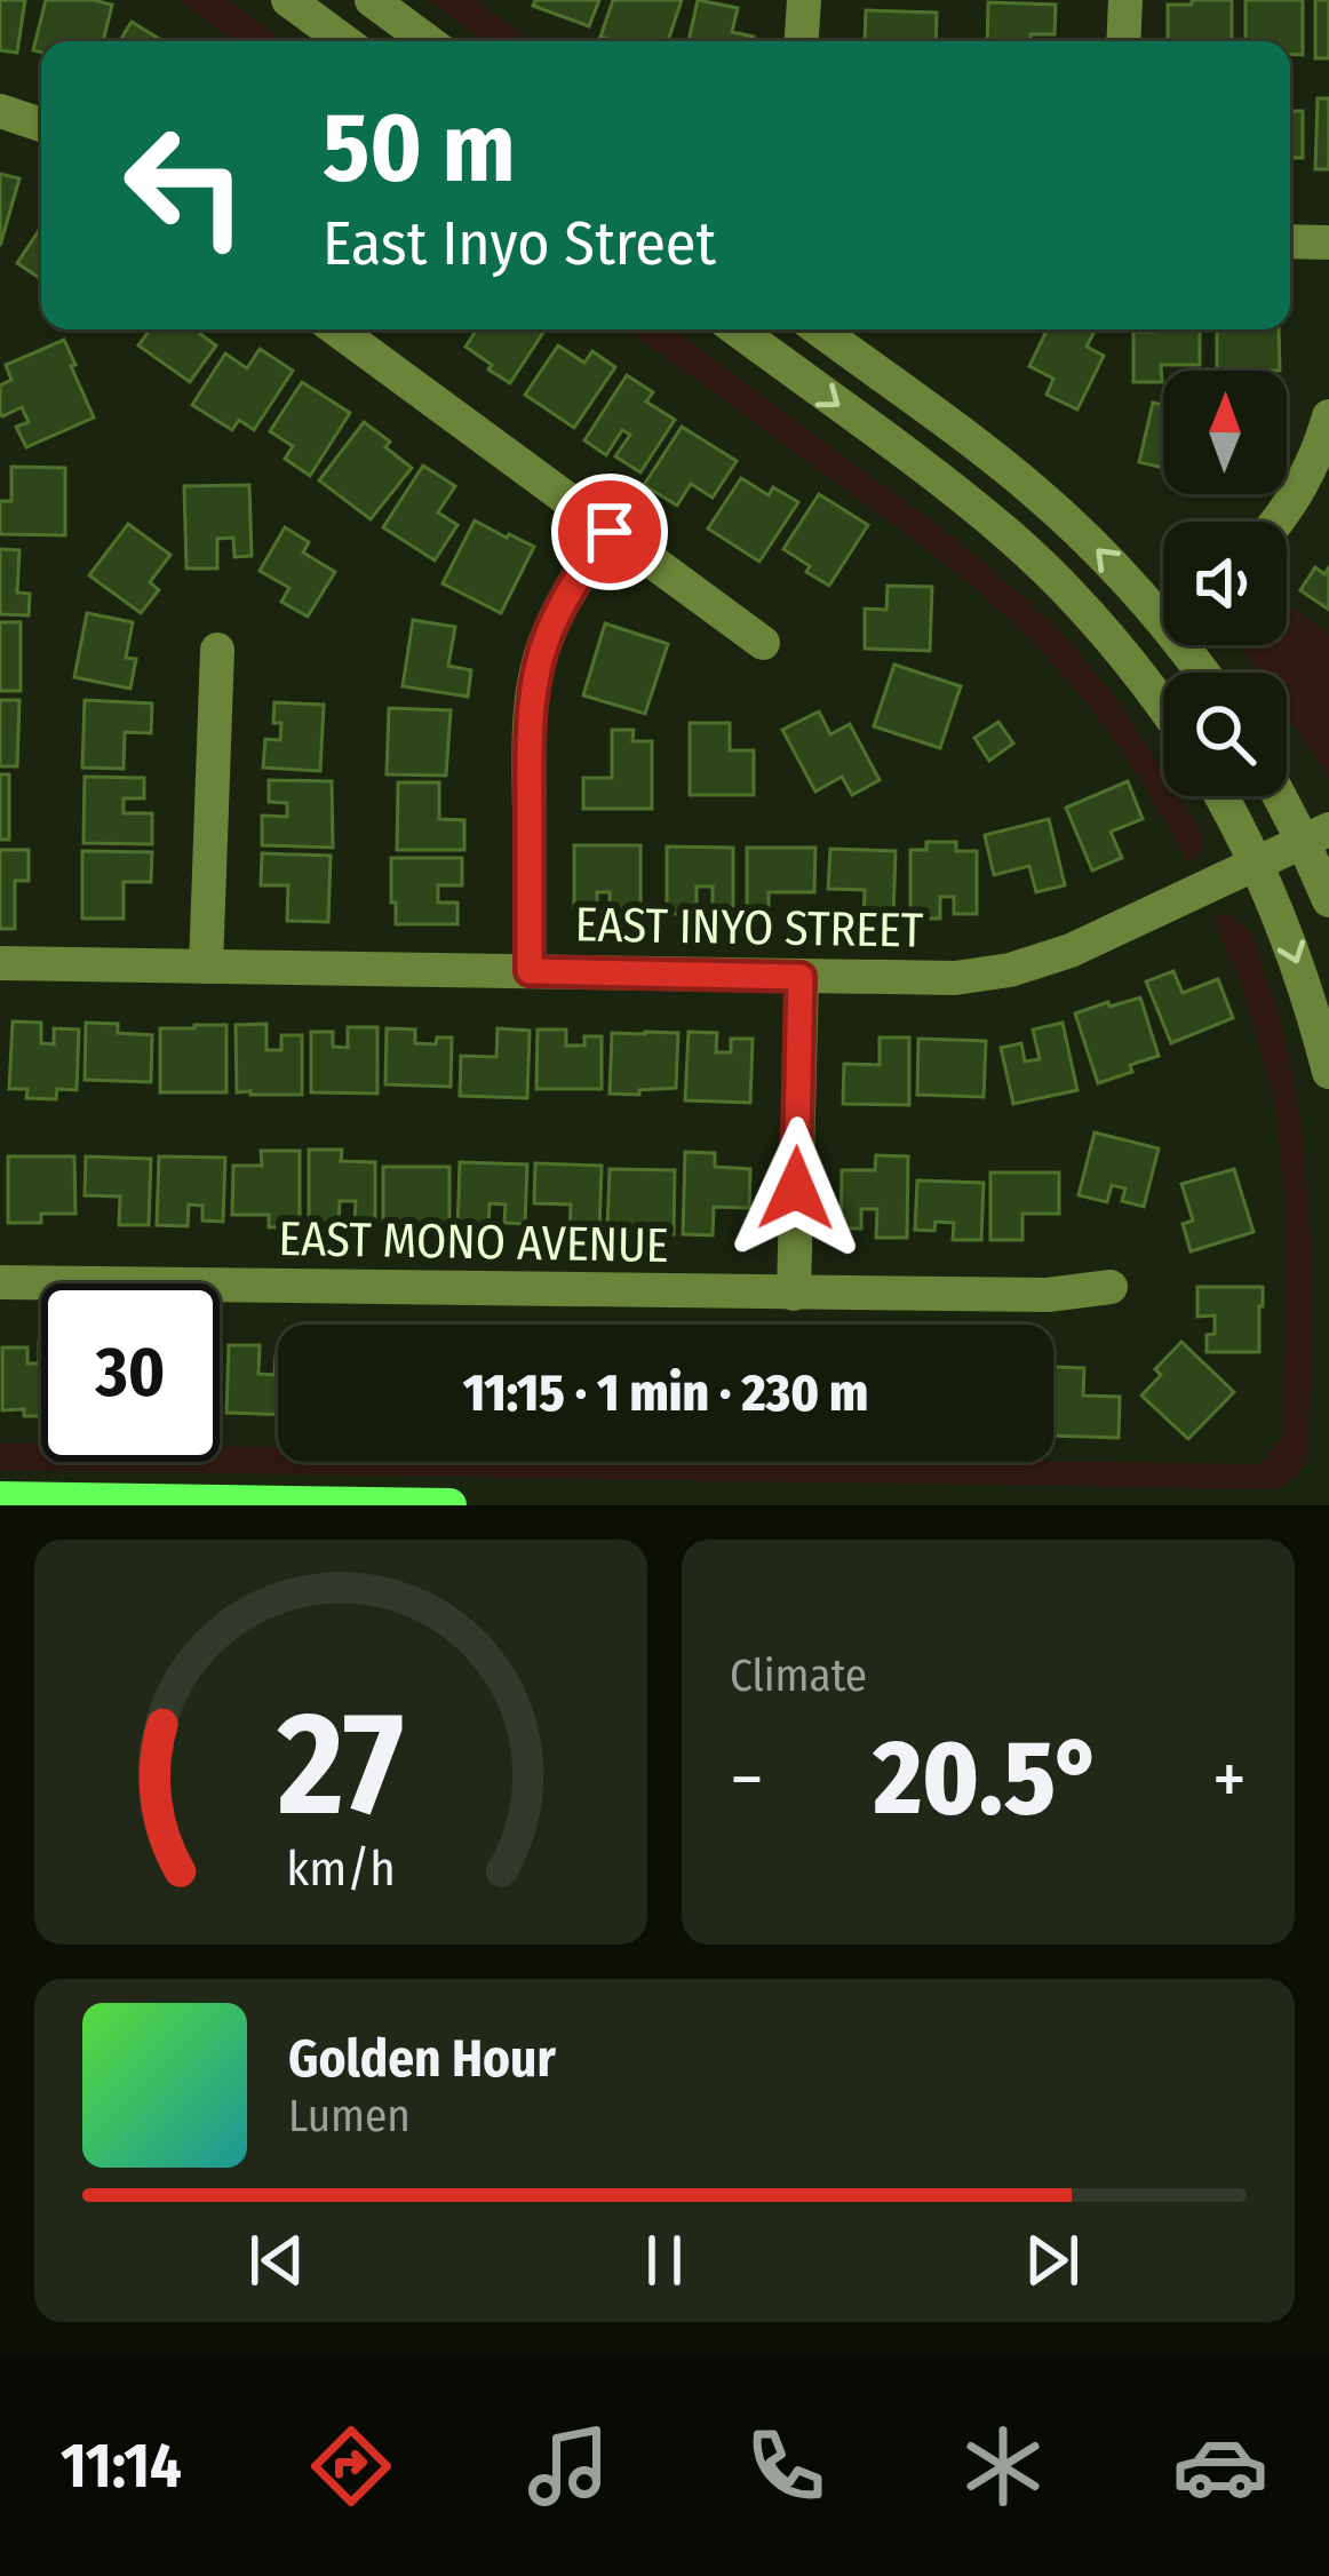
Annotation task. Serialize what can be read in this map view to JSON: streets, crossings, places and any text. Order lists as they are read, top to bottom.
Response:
{
  "streets": {
    "street": ["EAST INYO STREET", "EAST MONO AVENUE"]
  },
  "north": "top",
  "page": {
    "turn": ["50 m", "East Inyo Street"],
    "limit": "30",
    "trip": "11:15 · 1 min · 230 m",
    "tile": "Climate",
    "heat": ["−", "20.5°", "+"],
    "song": ["Golden Hour", "Lumen"],
    "tabs": "11:14",
    "gauge": ["27", "km/h"]
  }
}
